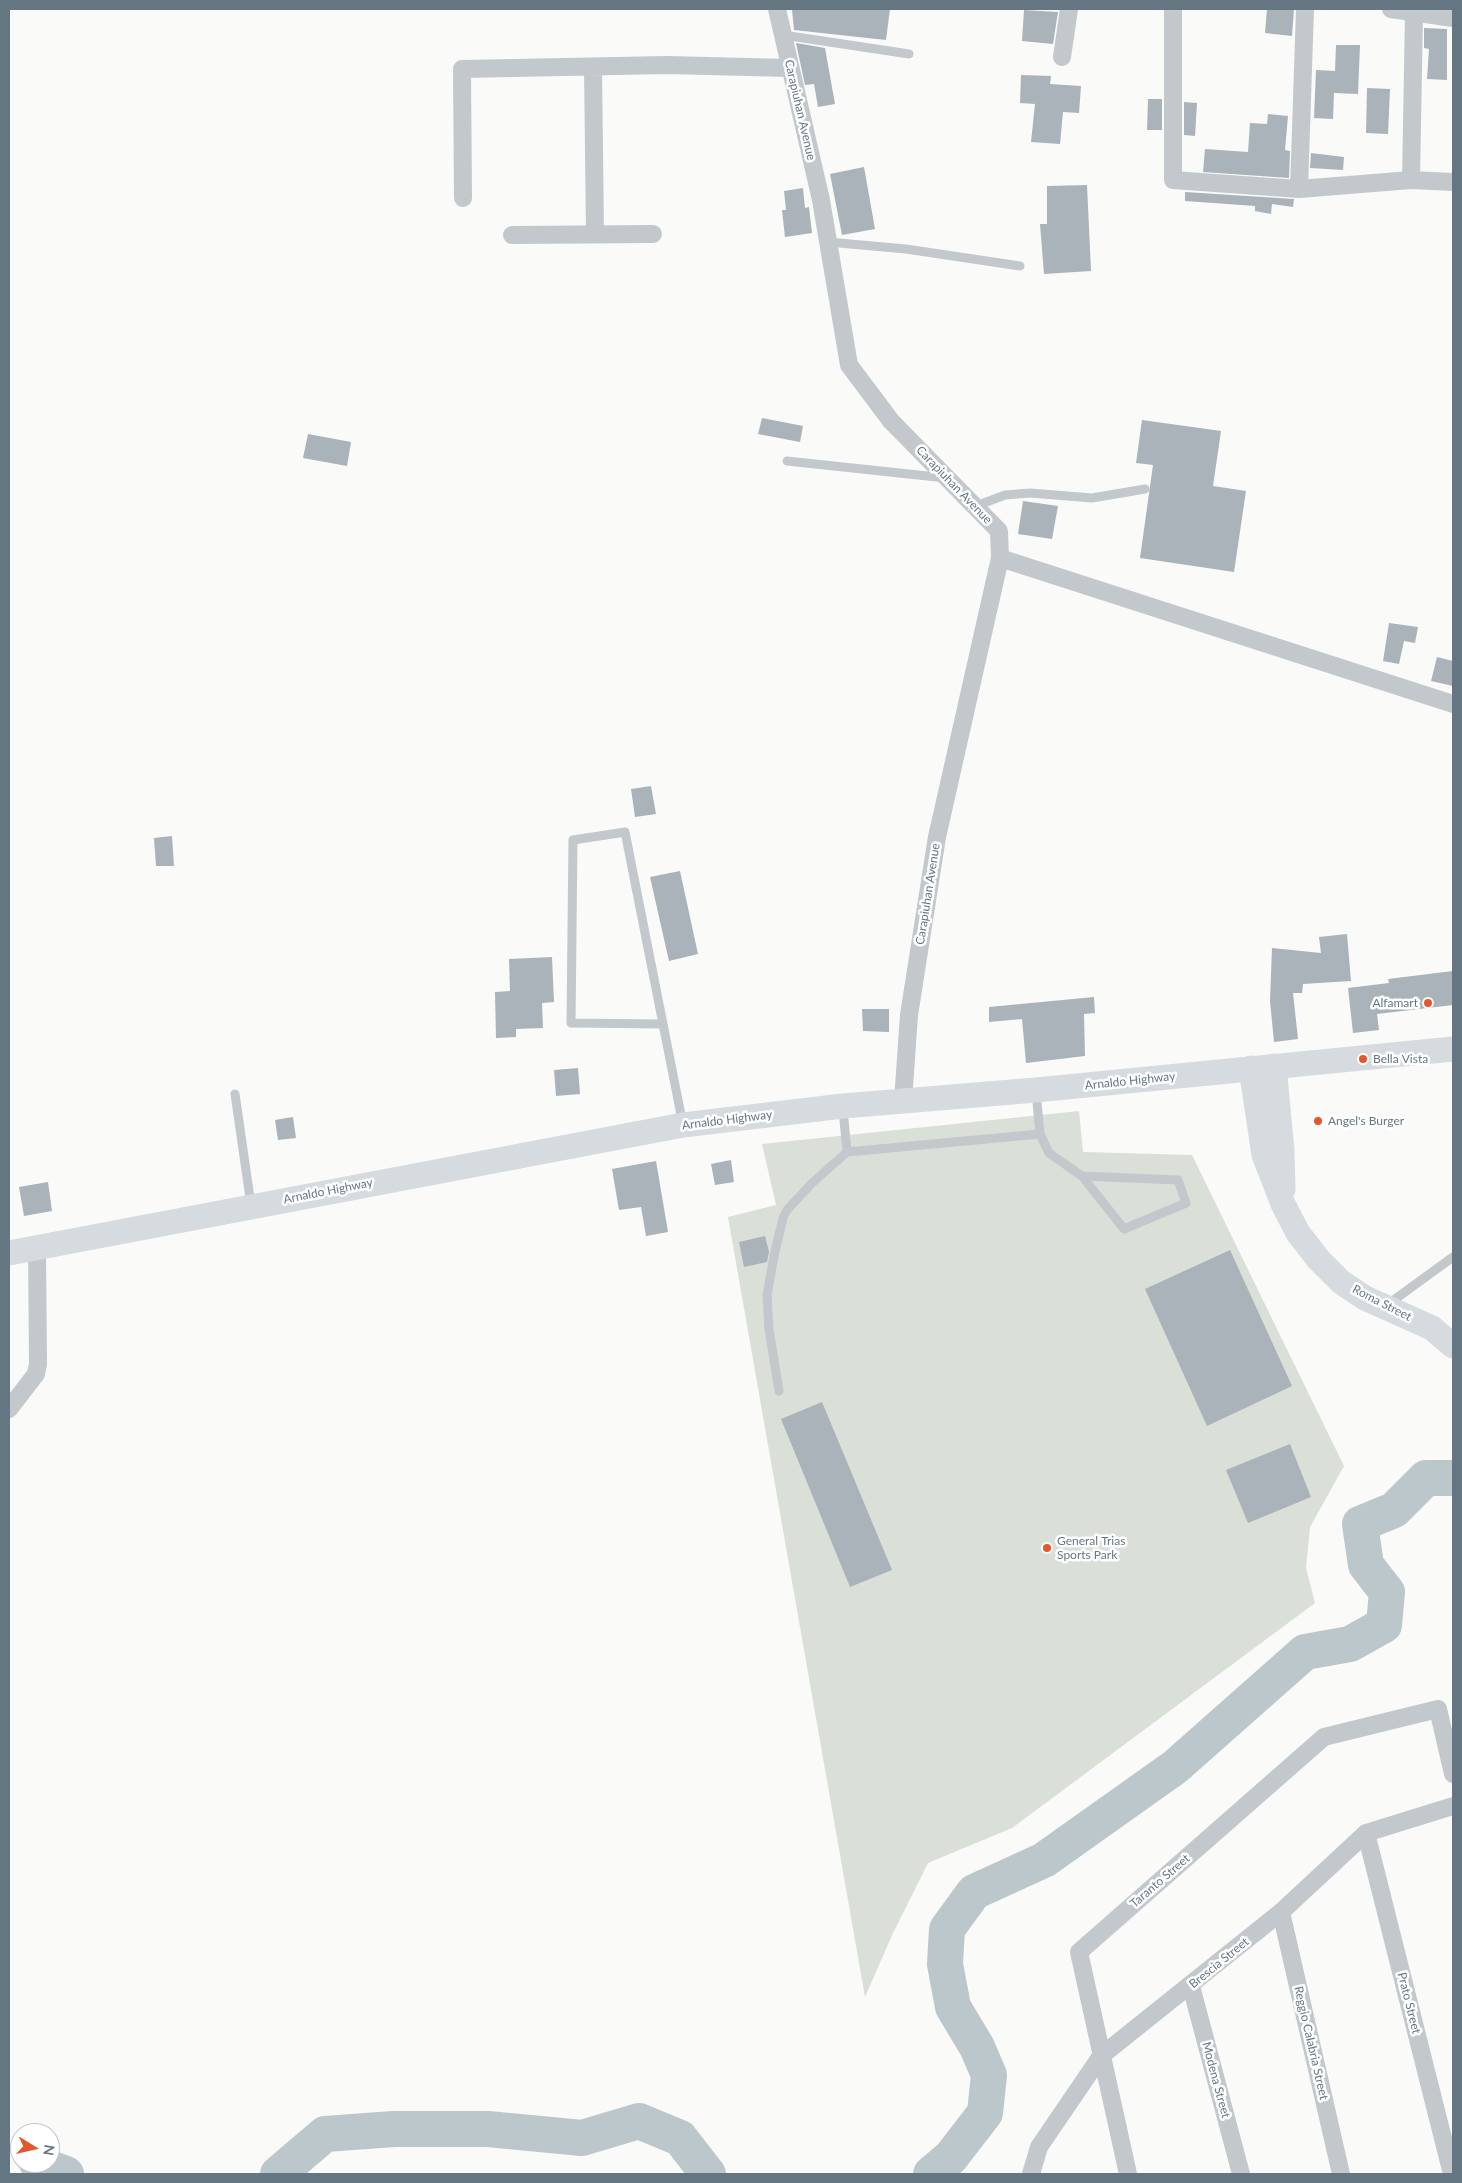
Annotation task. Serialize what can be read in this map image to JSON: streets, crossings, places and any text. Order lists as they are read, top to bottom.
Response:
{
  "streets": {
    "main road": ["Arnaldo Highway", "Roma Street"],
    "street": [
      "Carapiuhan Avenue",
      "Taranto Street",
      "Brescia Street",
      "Prato Street",
      "Reggio Calabria Street",
      "Modena Street"
    ]
  },
  "crossings": [
    ["Carapiuhan Avenue", "Arnaldo Highway"],
    ["Arnaldo Highway", "Roma Street"],
    ["Taranto Street", "Brescia Street"],
    ["Brescia Street", "Prato Street"],
    ["Brescia Street", "Reggio Calabria Street"],
    ["Brescia Street", "Modena Street"]
  ],
  "places": [
    "Alfamart",
    "Bella Vista",
    "Angel's Burger",
    "General Trias Sports Park"
  ],
  "north": "right"
}
